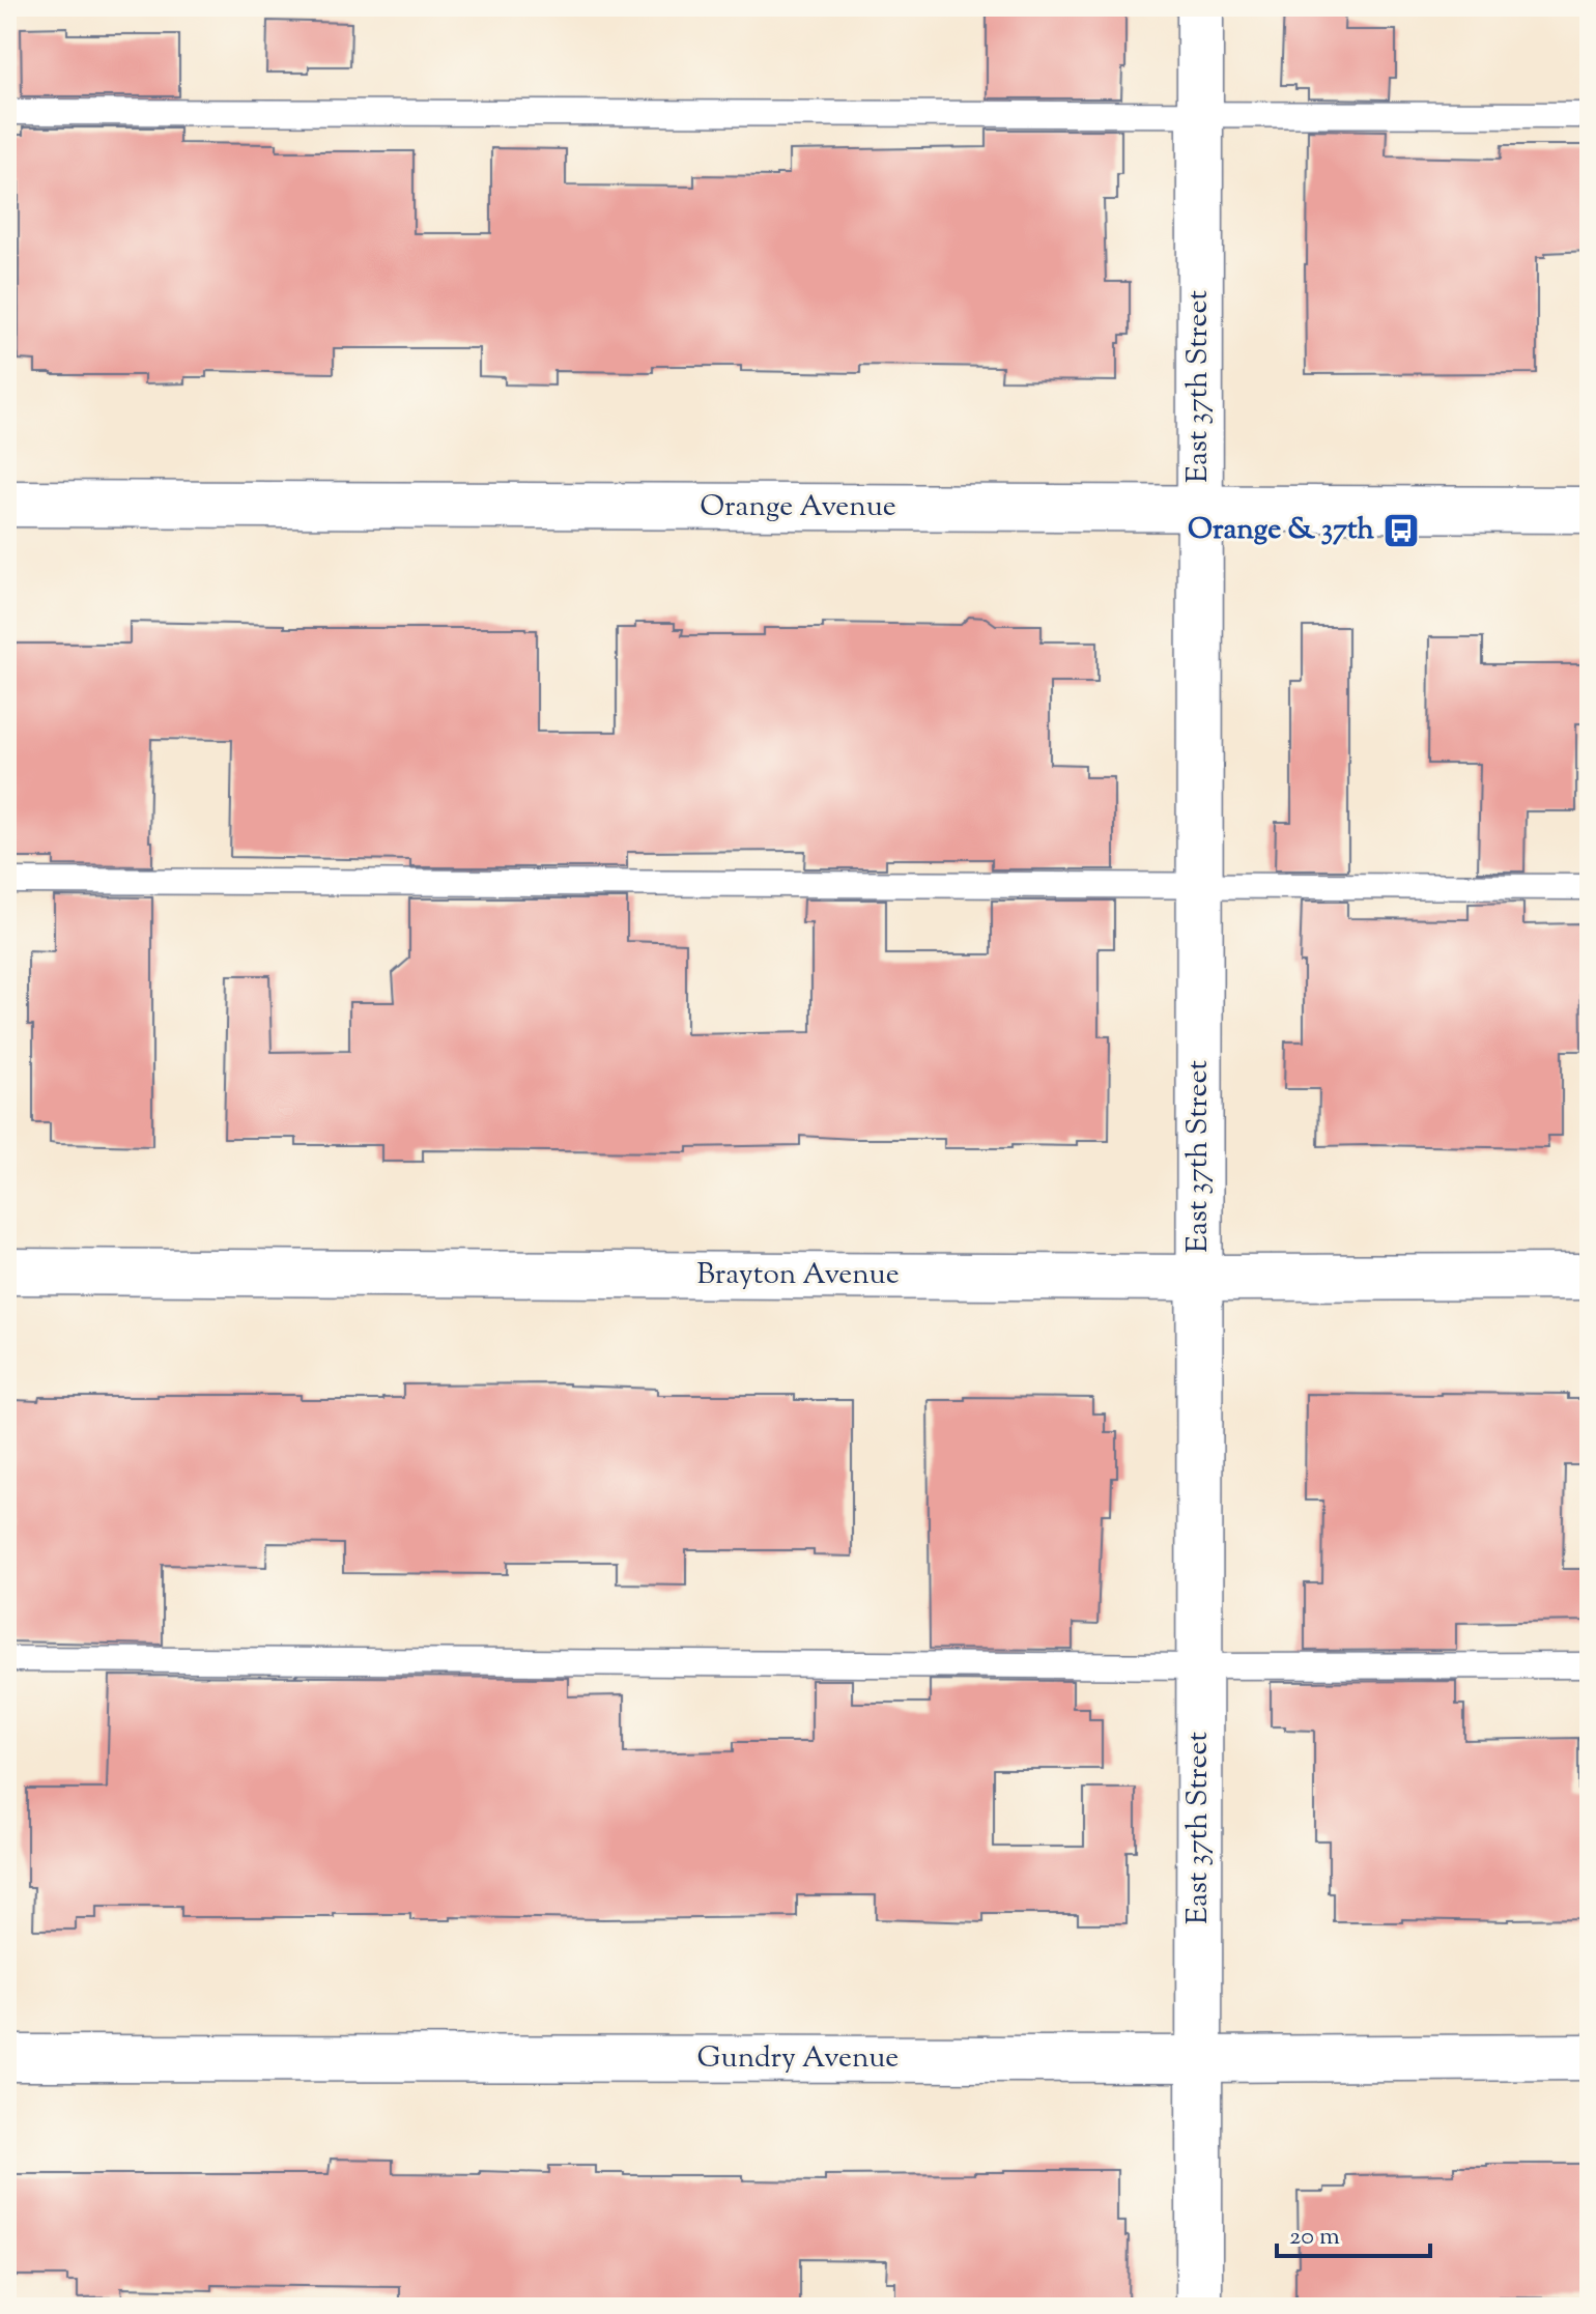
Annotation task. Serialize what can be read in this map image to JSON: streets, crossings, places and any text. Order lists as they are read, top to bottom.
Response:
{
  "streets": {
    "street": [
      "East 37th Street",
      "Orange Avenue",
      "Brayton Avenue",
      "Gundry Avenue"
    ]
  },
  "crossings": [
    ["East 37th Street", "Orange Avenue"],
    ["East 37th Street", "Brayton Avenue"],
    ["East 37th Street", "Gundry Avenue"]
  ],
  "places": {
    "bus stop": ["Orange & 37th"]
  },
  "scale_bar": "20 m"
}
